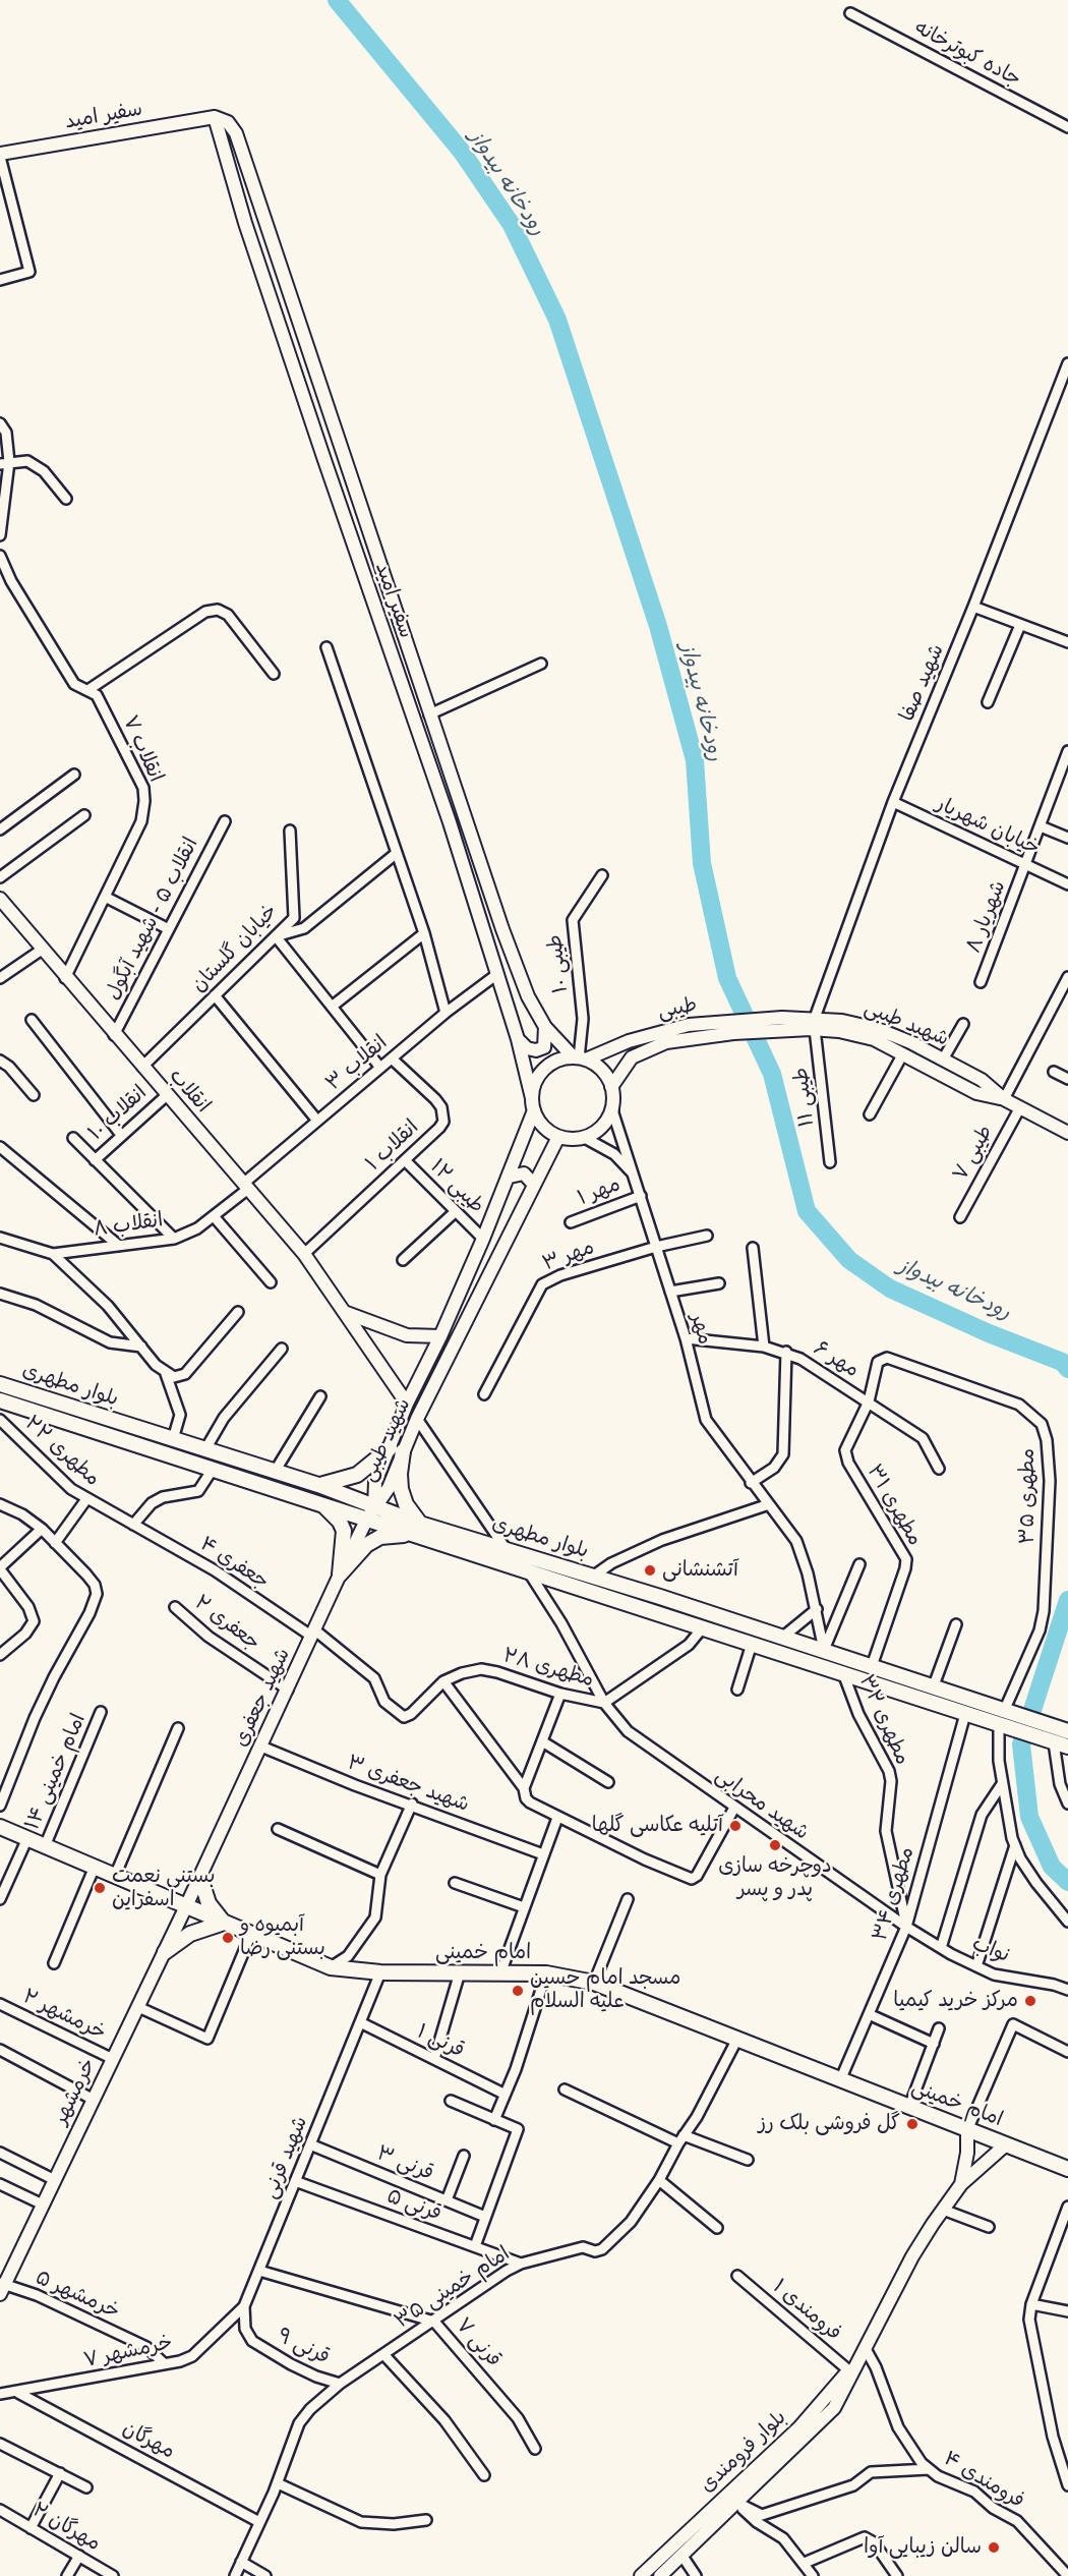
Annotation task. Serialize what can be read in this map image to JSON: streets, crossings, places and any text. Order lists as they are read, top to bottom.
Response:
{
  "streets": {
    "main road": ["بلوار مطهری", "امام خمینی"],
    "street": [
      "جاده کبوترخانه",
      "سفیر امید",
      "شهید صفا",
      "انقلاب ۷",
      "خیابان شهریار",
      "شهریار ۸",
      "انقلاب ۵ - شهید آبگول",
      "خیابان گلستان",
      "طیبی ۱۰",
      "طیبی",
      "شهید طیبی",
      "انقلاب ۳",
      "انقلاب",
      "طیبی ۱۱",
      "انقلاب ۱۰",
      "انقلاب ۱",
      "طیبی ۷",
      "طیبی ۱۲",
      "مهر ۱",
      "انقلاب ۸",
      "مهر ۳",
      "مهر",
      "مهر ۶",
      "مطهری ۲۲",
      "مطهری ۳۵",
      "مطهری ۳۱",
      "جعفری ۴",
      "جعفری ۲",
      "مطهری ۲۸",
      "شهید جعفری",
      "مطهری ۳۲",
      "امام خمینی ۱۴",
      "شهید جعفری ۳",
      "شهید محرابی",
      "مطهری ۳۴",
      "نواب",
      "خرمشهر ۲",
      "قرنی ۱",
      "خرمشهر",
      "شهید قرنی",
      "قرنی ۳",
      "قرنی ۵",
      "امام خمینی ۳۵",
      "خرمشهر ۵",
      "فرومندی ۱",
      "قرنی ۷",
      "قرنی ۹",
      "خرمشهر ۷",
      "مهرگان",
      "بلوار فرومندی",
      "فرومندی ۴",
      "مهرگان ۲"
    ]
  },
  "crossings": [
    ["سفیر امید", "طیبی ۱۰"],
    ["سفیر امید", "طیبی"],
    ["سفیر امید", "شهید طیبی"],
    ["سفیر امید", "انقلاب ۳"],
    ["سفیر امید", "مهر"],
    ["شهید صفا", "خیابان شهریار"],
    ["شهید صفا", "شهید طیبی"],
    ["شهید صفا", "طیبی ۱۱"],
    ["انقلاب ۷", "انقلاب"],
    ["خیابان شهریار", "شهریار ۸"],
    ["انقلاب ۵ - شهید آبگول", "انقلاب"],
    ["خیابان گلستان", "انقلاب"],
    ["طیبی ۱۰", "طیبی"],
    ["طیبی ۱۰", "شهید طیبی"],
    ["طیبی ۱۰", "مهر"],
    ["طیبی", "شهید طیبی"],
    ["طیبی", "مهر"],
    ["شهید طیبی", "انقلاب"],
    ["شهید طیبی", "طیبی ۱۱"],
    ["شهید طیبی", "طیبی ۷"],
    ["شهید طیبی", "طیبی ۱۲"],
    ["شهید طیبی", "مهر"],
    ["شهید طیبی", "بلوار مطهری"],
    ["شهید طیبی", "شهید جعفری"],
    ["انقلاب ۳", "انقلاب"],
    ["انقلاب ۳", "انقلاب ۱"],
    ["انقلاب ۳", "انقلاب ۸"],
    ["انقلاب", "انقلاب ۱۰"],
    ["انقلاب", "انقلاب ۱"],
    ["انقلاب", "انقلاب ۸"],
    ["انقلاب ۱", "طیبی ۱۲"],
    ["مهر ۱", "مهر"],
    ["مهر ۳", "مهر"],
    ["مهر", "مهر ۶"],
    ["مهر", "بلوار مطهری"],
    ["مهر ۶", "مطهری ۳۵"],
    ["مهر ۶", "مطهری ۳۱"],
    ["بلوار مطهری", "مطهری ۳۵"],
    ["بلوار مطهری", "مطهری ۳۱"],
    ["بلوار مطهری", "مطهری ۲۸"],
    ["بلوار مطهری", "شهید جعفری"],
    ["بلوار مطهری", "مطهری ۳۲"],
    ["بلوار مطهری", "شهید محرابی"],
    ["بلوار مطهری", "مطهری ۳۴"],
    ["مطهری ۲۲", "جعفری ۴"],
    ["مطهری ۳۵", "مطهری ۳۱"],
    ["جعفری ۴", "مطهری ۲۸"],
    ["جعفری ۴", "شهید جعفری"],
    ["جعفری ۲", "شهید جعفری"],
    ["مطهری ۲۸", "شهید محرابی"],
    ["شهید جعفری", "شهید جعفری ۳"],
    ["شهید جعفری", "امام خمینی"],
    ["شهید جعفری", "خرمشهر"],
    ["مطهری ۳۲", "شهید محرابی"],
    ["مطهری ۳۲", "مطهری ۳۴"],
    ["مطهری ۳۲", "نواب"],
    ["امام خمینی ۱۴", "امام خمینی"],
    ["شهید محرابی", "مطهری ۳۴"],
    ["شهید محرابی", "نواب"],
    ["مطهری ۳۴", "نواب"],
    ["مطهری ۳۴", "امام خمینی"],
    ["امام خمینی", "خرمشهر"],
    ["امام خمینی", "شهید قرنی"],
    ["امام خمینی", "امام خمینی ۳۵"],
    ["خرمشهر ۲", "خرمشهر"],
    ["قرنی ۱", "شهید قرنی"],
    ["خرمشهر", "خرمشهر ۵"],
    ["شهید قرنی", "قرنی ۳"],
    ["شهید قرنی", "قرنی ۵"],
    ["شهید قرنی", "قرنی ۷"],
    ["شهید قرنی", "قرنی ۹"],
    ["شهید قرنی", "خرمشهر ۷"],
    ["قرنی ۵", "امام خمینی ۳۵"],
    ["امام خمینی ۳۵", "قرنی ۷"],
    ["امام خمینی ۳۵", "قرنی ۹"],
    ["خرمشهر ۵", "خرمشهر ۷"],
    ["فرومندی ۱", "بلوار فرومندی"],
    ["قرنی ۹", "خرمشهر ۷"],
    ["خرمشهر ۷", "مهرگان"],
    ["بلوار فرومندی", "فرومندی ۴"]
  ],
  "water": ["رودخانه بیدواز"],
  "places": [
    "آتشنشانی",
    "آتلیه عکاسی گلها",
    "دوچرخه سازی پدر و پسر",
    "بستنی نعمت اسفراین",
    "آبمیوه و بستنی رضا",
    "مسجد امام حسین علیه السلام",
    "مرکز خرید کیمیا",
    "گل فروشی بلک رز",
    "سالن زیبایی آوا"
  ]
}
